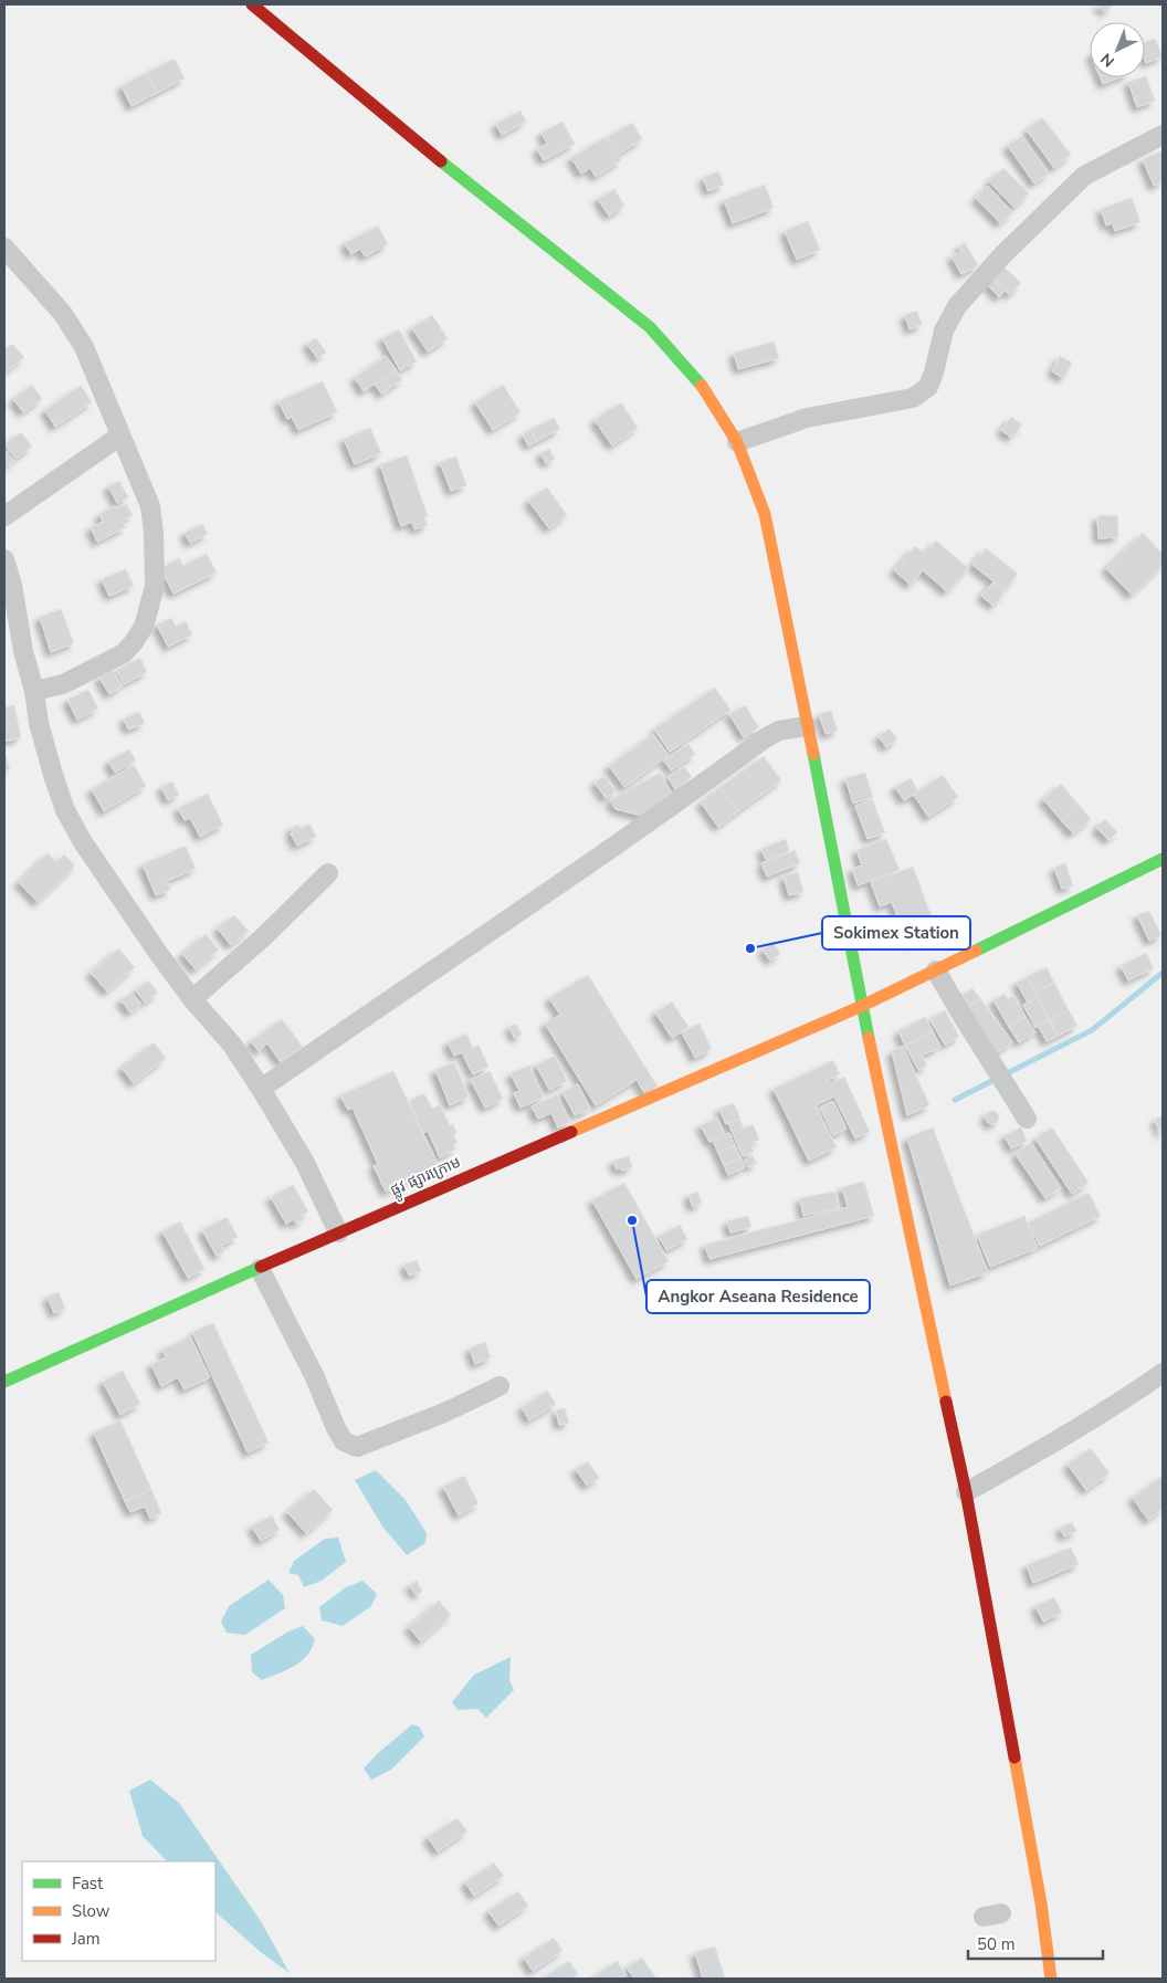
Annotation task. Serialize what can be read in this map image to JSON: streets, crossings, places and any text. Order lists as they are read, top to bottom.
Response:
{
  "streets": {
    "main road": ["ផ្លូវ ផ្សារក្រោម"]
  },
  "places": ["Sokimex Station", "Angkor Aseana Residence"],
  "legend": ["Fast", "Slow", "Jam"],
  "scale_bar": "50 m",
  "north": "bottom left"
}
